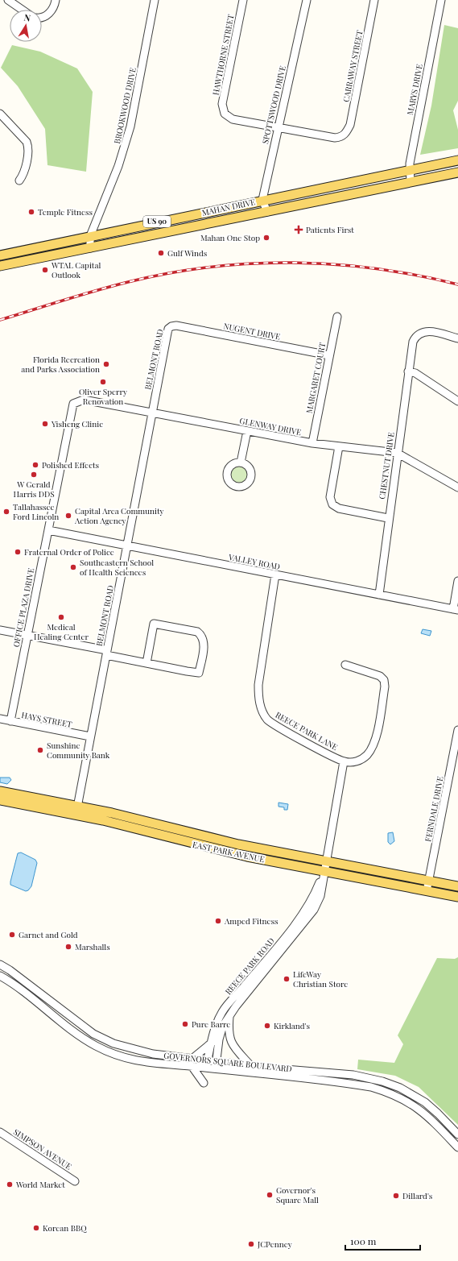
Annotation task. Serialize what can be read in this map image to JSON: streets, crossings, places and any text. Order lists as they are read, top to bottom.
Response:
{
  "streets": {
    "main road": ["MAHAN DRIVE", "US 90", "EAST PARK AVENUE"],
    "street": [
      "HAWTHORNE STREET",
      "CARRAWAY STREET",
      "MARYS DRIVE",
      "SPOTTSWOOD DRIVE",
      "BROOKWOOD DRIVE",
      "NUGENT DRIVE",
      "BELMONT ROAD",
      "MARGARET COURT",
      "GLENWAY DRIVE",
      "CHESTNUT DRIVE",
      "VALLEY ROAD",
      "OFFICE PLAZA DRIVE",
      "HAYS STREET",
      "REECE PARK LANE",
      "FERNDALE DRIVE",
      "REECE PARK ROAD",
      "GOVERNORS SQUARE BOULEVARD",
      "SIMPSON AVENUE"
    ]
  },
  "crossings": [
    ["HAWTHORNE STREET", "CARRAWAY STREET"],
    ["HAWTHORNE STREET", "SPOTTSWOOD DRIVE"],
    ["CARRAWAY STREET", "SPOTTSWOOD DRIVE"],
    ["MARYS DRIVE", "MAHAN DRIVE"],
    ["SPOTTSWOOD DRIVE", "MAHAN DRIVE"],
    ["BROOKWOOD DRIVE", "MAHAN DRIVE"],
    ["NUGENT DRIVE", "BELMONT ROAD"],
    ["NUGENT DRIVE", "MARGARET COURT"],
    ["BELMONT ROAD", "GLENWAY DRIVE"],
    ["BELMONT ROAD", "VALLEY ROAD"],
    ["BELMONT ROAD", "HAYS STREET"],
    ["BELMONT ROAD", "EAST PARK AVENUE"],
    ["MARGARET COURT", "GLENWAY DRIVE"],
    ["GLENWAY DRIVE", "CHESTNUT DRIVE"],
    ["GLENWAY DRIVE", "OFFICE PLAZA DRIVE"],
    ["CHESTNUT DRIVE", "VALLEY ROAD"],
    ["VALLEY ROAD", "OFFICE PLAZA DRIVE"],
    ["VALLEY ROAD", "REECE PARK LANE"],
    ["OFFICE PLAZA DRIVE", "HAYS STREET"],
    ["FERNDALE DRIVE", "EAST PARK AVENUE"],
    ["EAST PARK AVENUE", "REECE PARK ROAD"],
    ["REECE PARK ROAD", "GOVERNORS SQUARE BOULEVARD"]
  ],
  "places": {
    "other": [
      "Temple Fitness",
      "Mahan One Stop",
      "Gulf Winds",
      "WTAL Capital Outlook",
      "Florida Recreation and Parks Association",
      "Oliver Sperry Renovation",
      "Yisheng Clinic",
      "Polished Effects",
      "W Gerald Harris DDS",
      "Tallahassee Ford Lincoln",
      "Capital Area Community Action Agency",
      "Fraternal Order of Police",
      "Southeastern School of Health Sciences",
      "Medical Healing Center",
      "Sunshine Community Bank",
      "Amped Fitness",
      "Garnet and Gold",
      "Marshalls",
      "LifeWay Christian Store",
      "Pure Barre",
      "Kirkland's",
      "World Market",
      "Governor's Square Mall",
      "Dillard's",
      "Korean BBQ",
      "JCPenney"
    ],
    "health": ["Patients First"]
  },
  "scale_bar": "100 m",
  "north": "top"
}
